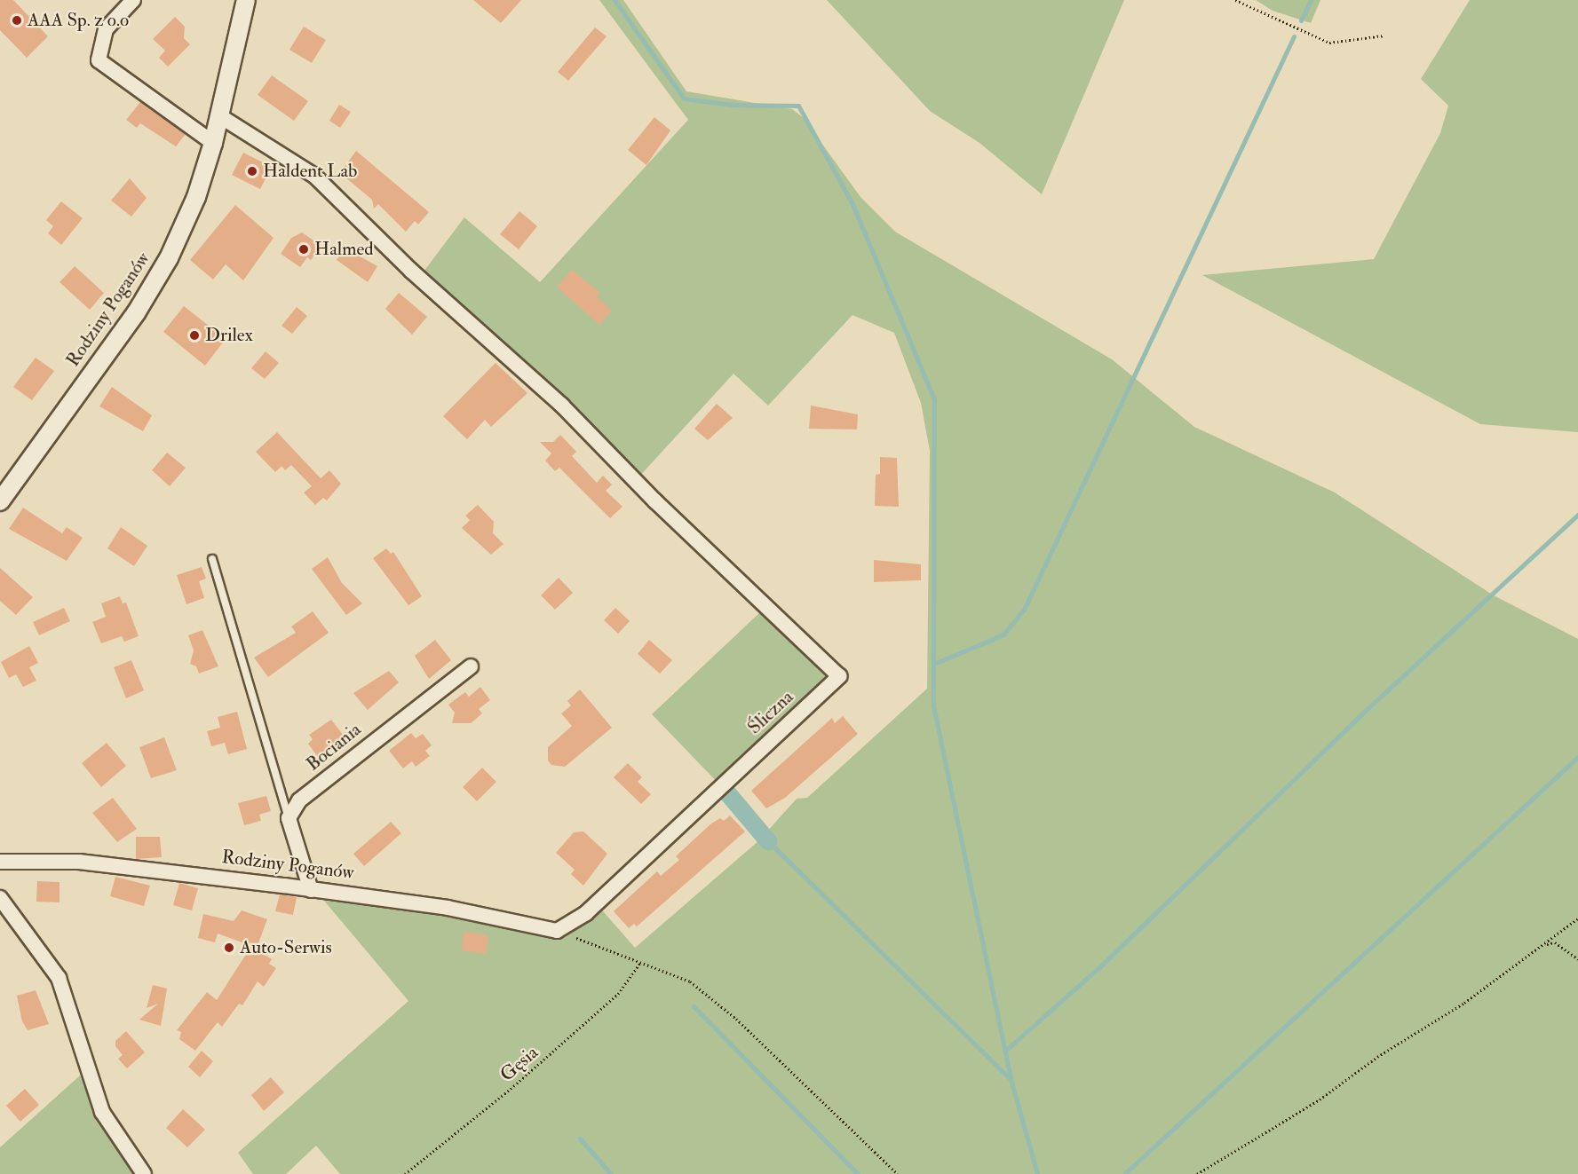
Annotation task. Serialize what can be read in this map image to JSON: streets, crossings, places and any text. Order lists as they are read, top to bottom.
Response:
{
  "streets": {
    "street": ["Rodziny Poganów", "Śliczna", "Bociania"],
    "path": ["Gęsia"]
  },
  "crossings": [
    ["Rodziny Poganów", "Śliczna"]
  ],
  "places": [
    "AAA Sp. z o.o",
    "Haldent Lab",
    "Halmed",
    "Drilex",
    "Auto-Serwis"
  ]
}
